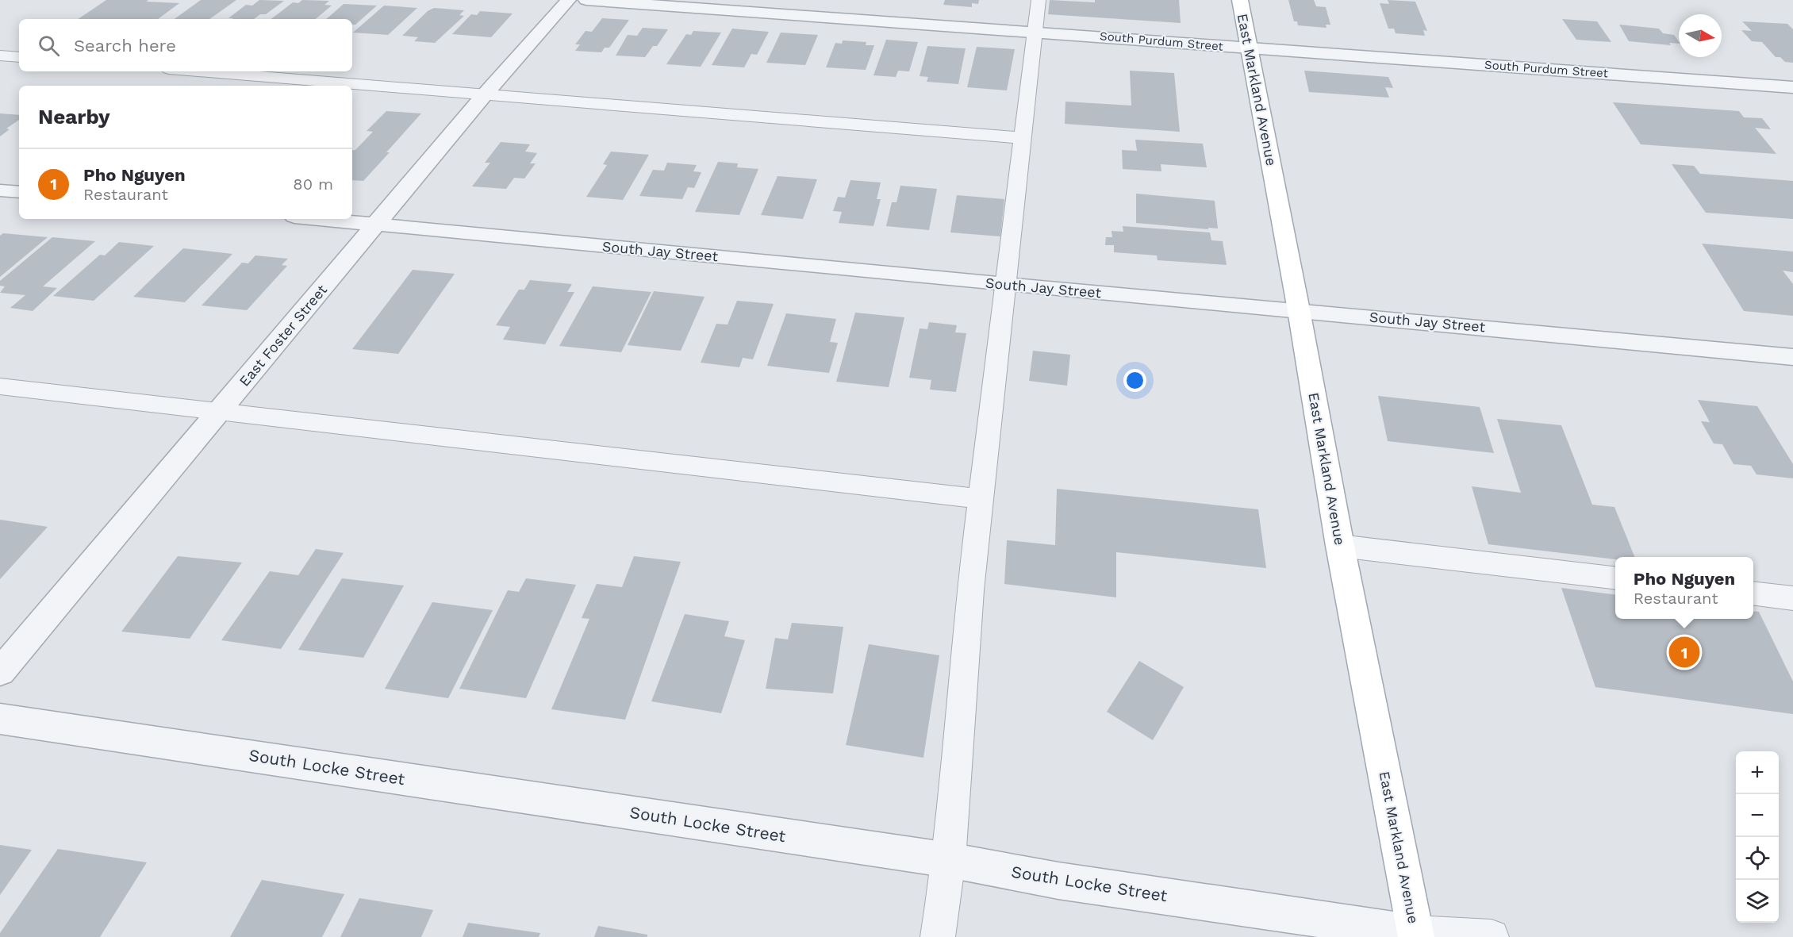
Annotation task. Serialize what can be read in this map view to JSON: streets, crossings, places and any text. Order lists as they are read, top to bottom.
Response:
{
  "streets": {
    "main road": ["East Markland Avenue"],
    "street": [
      "South Purdum Street",
      "South Jay Street",
      "East Foster Street",
      "South Locke Street"
    ]
  },
  "crossings": [
    ["South Purdum Street", "East Markland Avenue"],
    ["East Markland Avenue", "South Jay Street"],
    ["East Markland Avenue", "South Locke Street"],
    ["South Jay Street", "East Foster Street"]
  ],
  "north": "right",
  "page": {
    "search": "Search here",
    "heading": "Nearby",
    "list": [
      {
        "mark": "1",
        "name": "Pho Nguyen",
        "note": "Restaurant",
        "value": "80 m"
      }
    ],
    "popup": ["Pho Nguyen", "Restaurant"],
    "pins": "1",
    "map_buttons": ["+", "−"]
  }
}
